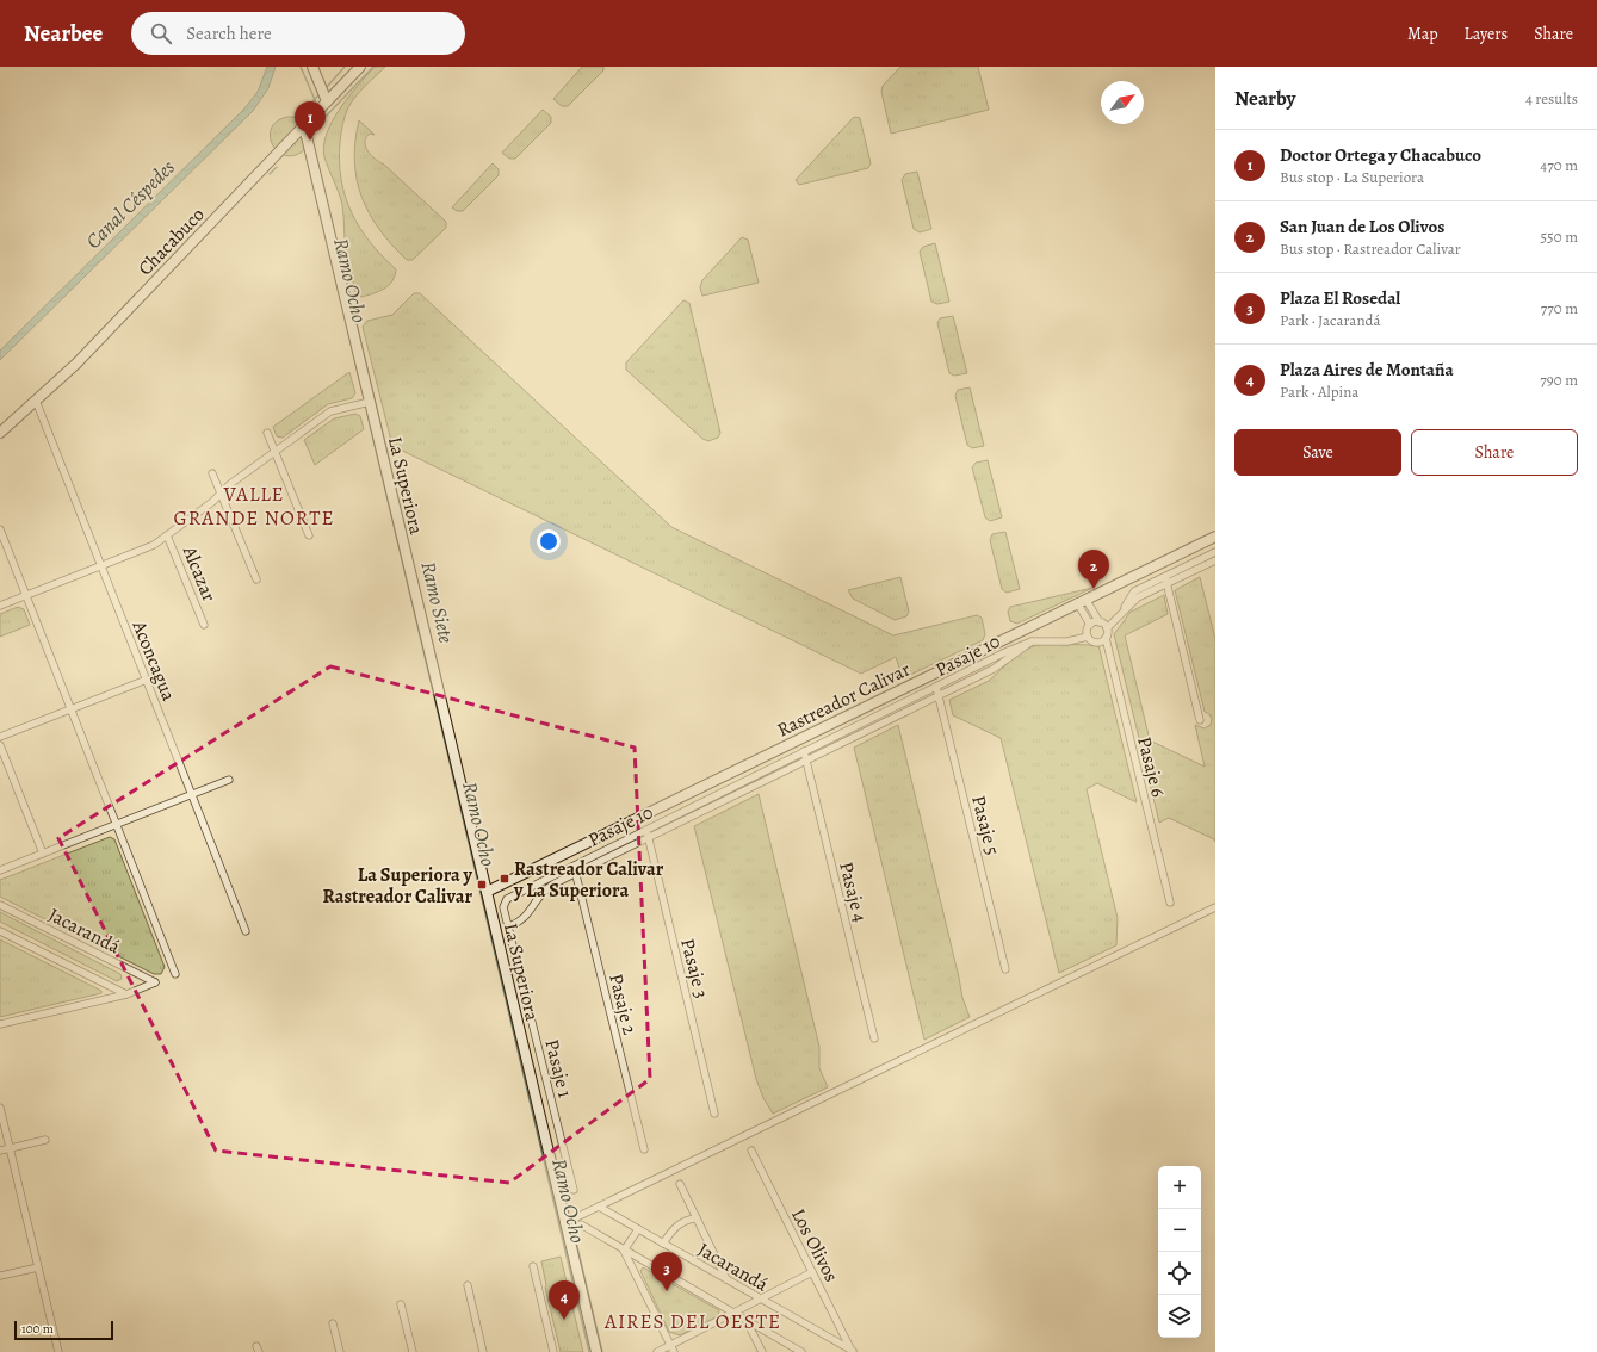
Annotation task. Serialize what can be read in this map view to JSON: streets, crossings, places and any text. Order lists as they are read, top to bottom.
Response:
{
  "streets": {
    "street": [
      "Chacabuco",
      "La Superiora",
      "Alcazar",
      "Pasaje 10",
      "Aconcagua",
      "Rastreador Calivar",
      "Pasaje 6",
      "Pasaje 5",
      "Pasaje 4",
      "Jacarandá",
      "Pasaje 3",
      "Pasaje 2",
      "Pasaje 1",
      "Los Olivos"
    ]
  },
  "crossings": [
    ["Chacabuco", "La Superiora"],
    ["Chacabuco", "Aconcagua"],
    ["La Superiora", "Rastreador Calivar"],
    ["Pasaje 10", "Pasaje 6"],
    ["Pasaje 10", "Pasaje 5"],
    ["Pasaje 10", "Pasaje 4"],
    ["Pasaje 10", "Pasaje 3"],
    ["Pasaje 10", "Pasaje 2"],
    ["Pasaje 10", "Pasaje 1"],
    ["Jacarandá", "Los Olivos"]
  ],
  "districts": ["VALLE GRANDE NORTE", "AIRES DEL OESTE"],
  "water": ["Canal Céspedes", "Ramo Ocho", "Ramo Siete"],
  "places": {
    "transit": ["Rastreador Calivar y La Superiora", "La Superiora y Rastreador Calivar"]
  },
  "scale_bar": "100 m",
  "north": "top right",
  "page": {
    "header": "Nearbee",
    "search": "Search here",
    "nav": ["Map", "Layers", "Share"],
    "heading": ["Nearby", "4 results"],
    "pins": [
      "1",
      "2",
      "3",
      "4"
    ],
    "list": [
      {
        "mark": "1",
        "name": "Doctor Ortega y Chacabuco",
        "note": "Bus stop · La Superiora",
        "value": "470 m"
      },
      {
        "mark": "2",
        "name": "San Juan de Los Olivos",
        "note": "Bus stop · Rastreador Calivar",
        "value": "550 m"
      },
      {
        "mark": "3",
        "name": "Plaza El Rosedal",
        "note": "Park · Jacarandá",
        "value": "770 m"
      },
      {
        "mark": "4",
        "name": "Plaza Aires de Montaña",
        "note": "Park · Alpina",
        "value": "790 m"
      }
    ],
    "buttons": ["Save", "Share"],
    "map_buttons": ["+", "−"],
    "scale": "100 m"
  }
}
